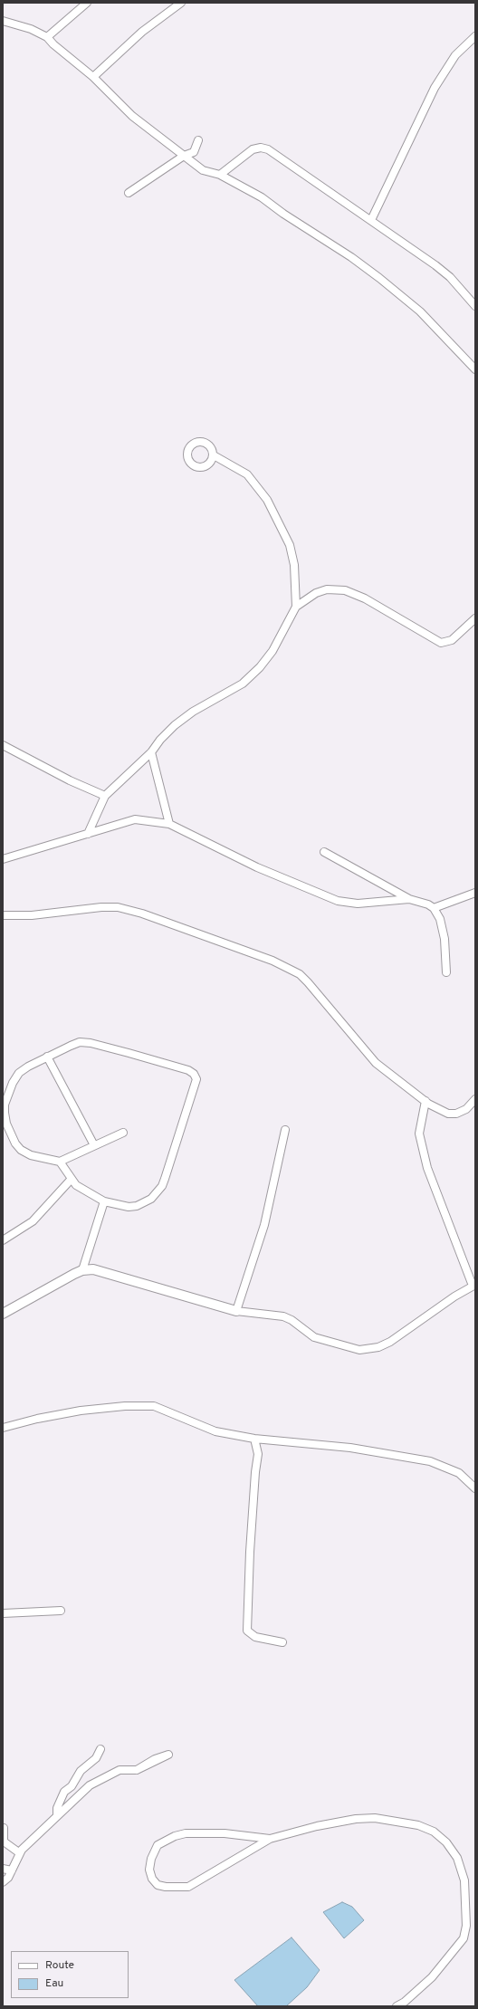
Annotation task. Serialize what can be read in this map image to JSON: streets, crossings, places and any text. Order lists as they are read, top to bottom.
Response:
{
  "legend": ["Route", "Eau"]
}
